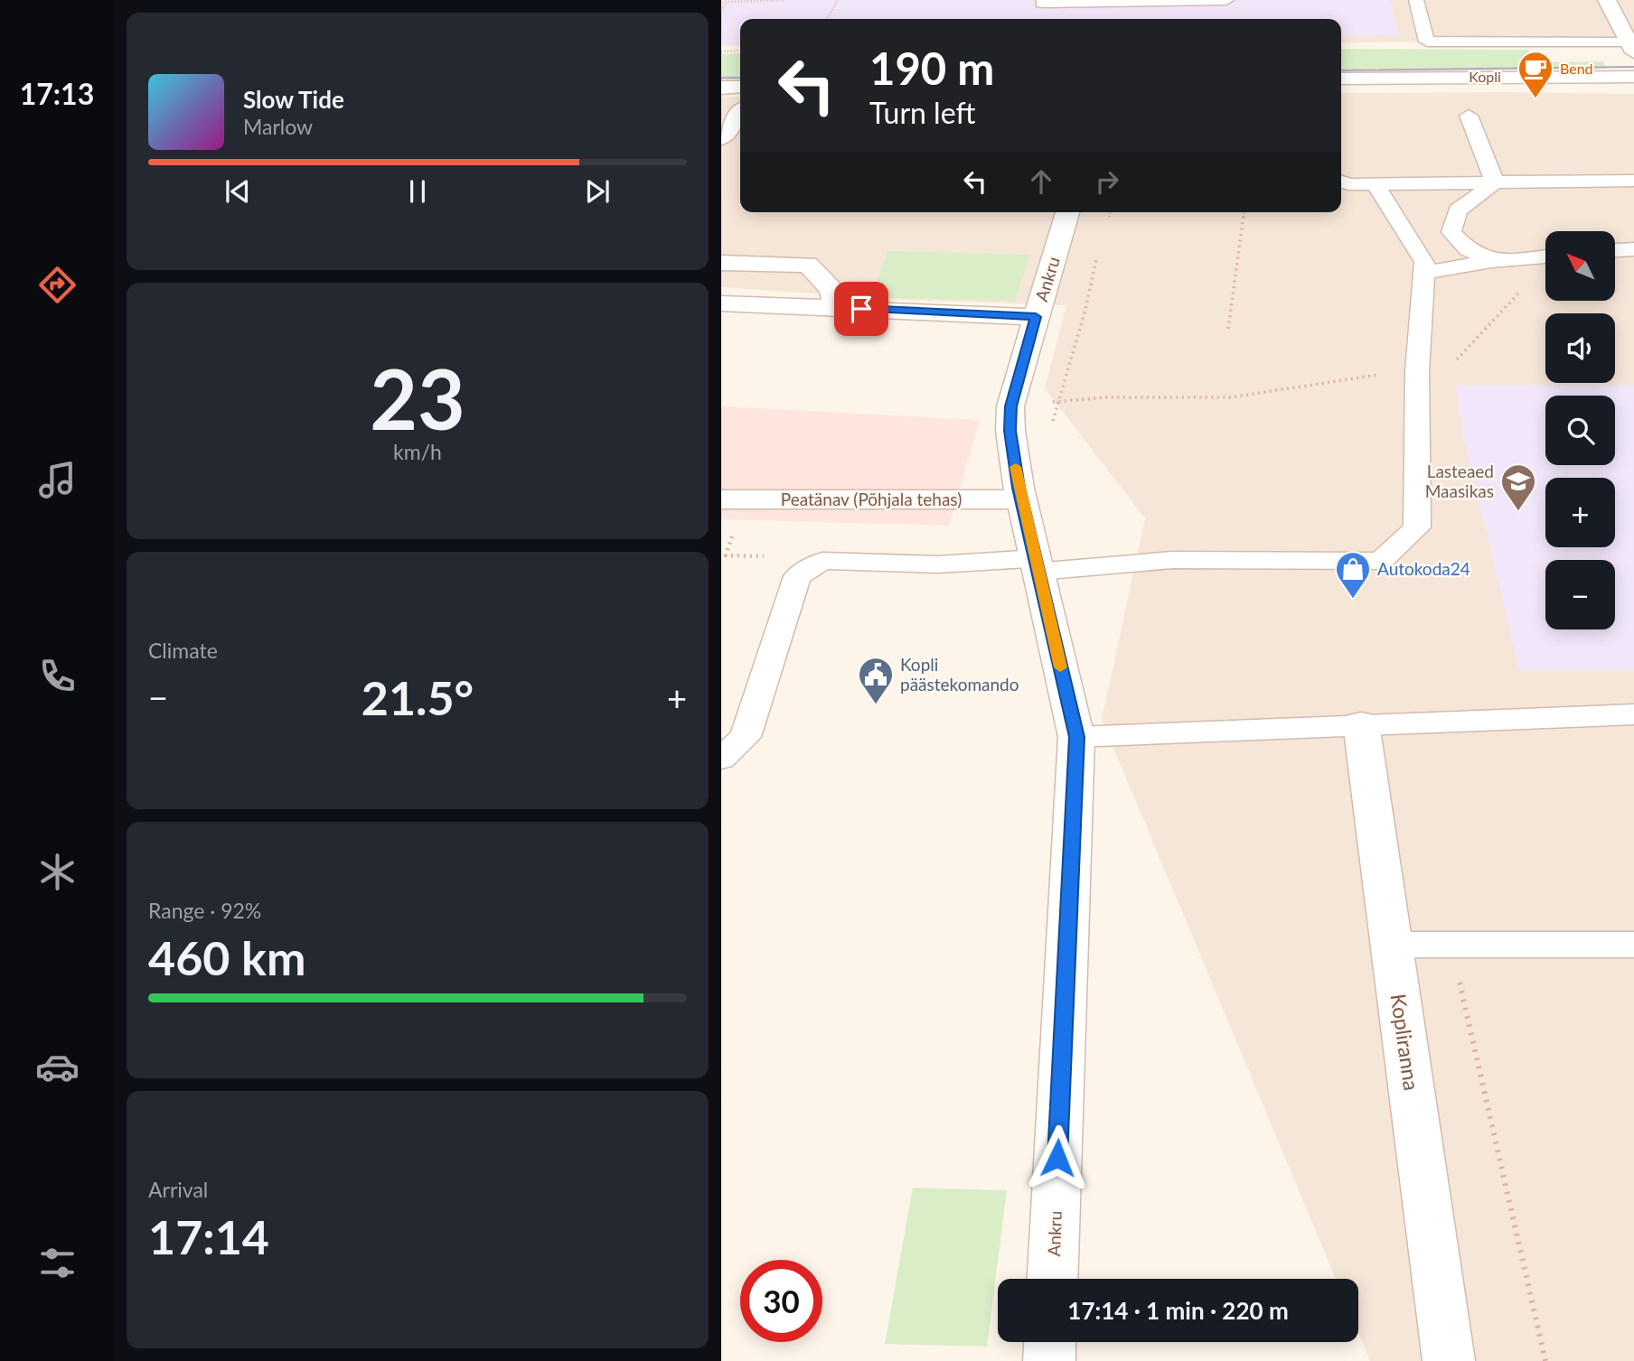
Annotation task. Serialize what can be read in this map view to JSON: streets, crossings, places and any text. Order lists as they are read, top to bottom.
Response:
{
  "streets": {
    "street": [
      "Kopli",
      "Ankru",
      "Peatänav (Põhjala tehas)",
      "Kopliranna"
    ]
  },
  "crossings": [
    ["Ankru", "Peatänav (Põhjala tehas)"]
  ],
  "places": {
    "cafe": ["Bend"],
    "school or university": ["Lasteaed Maasikas"],
    "shop": ["Autokoda24"],
    "public building": ["Kopli päästekomando"]
  },
  "north": "top left",
  "page": {
    "tabs": "17:13",
    "turn": ["190 m", "Turn left"],
    "song": ["Slow Tide", "Marlow"],
    "map_buttons": ["+", "−"],
    "tile": [
      ["23", "km/h"],
      "Climate",
      ["Range · 92%", "460 km"],
      ["Arrival", "17:14"]
    ],
    "heat": ["−", "21.5°", "+"],
    "limit": "30",
    "trip": "17:14 · 1 min · 220 m"
  }
}
